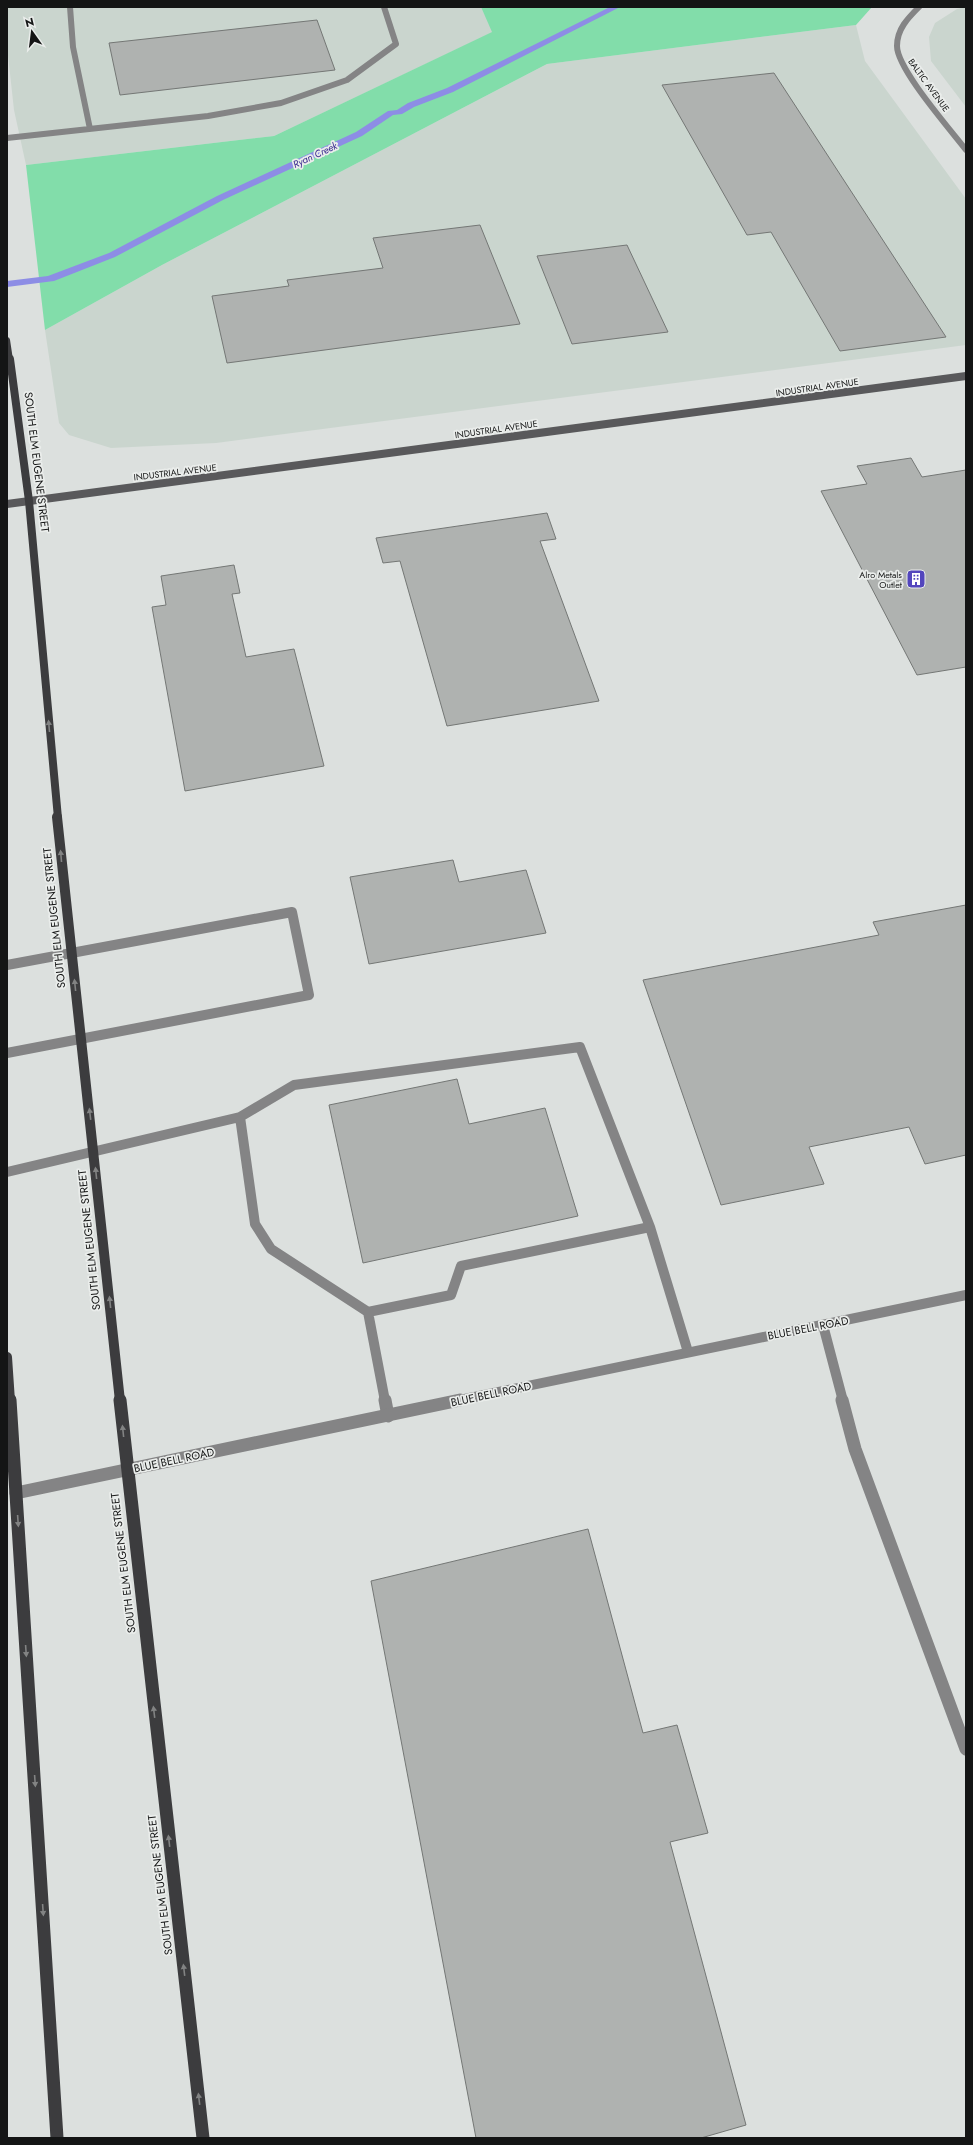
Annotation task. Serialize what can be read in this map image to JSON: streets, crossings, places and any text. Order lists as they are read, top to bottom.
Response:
{
  "streets": {
    "main road": ["INDUSTRIAL AVENUE", "SOUTH ELM EUGENE STREET"],
    "street": ["BALTIC AVENUE", "BLUE BELL ROAD"]
  },
  "crossings": [
    ["INDUSTRIAL AVENUE", "SOUTH ELM EUGENE STREET"],
    ["SOUTH ELM EUGENE STREET", "BLUE BELL ROAD"]
  ],
  "one_way": ["SOUTH ELM EUGENE STREET"],
  "water": ["Ryan Creek"],
  "places": {
    "building": ["Alro Metals Outlet"]
  },
  "north": "top"
}
